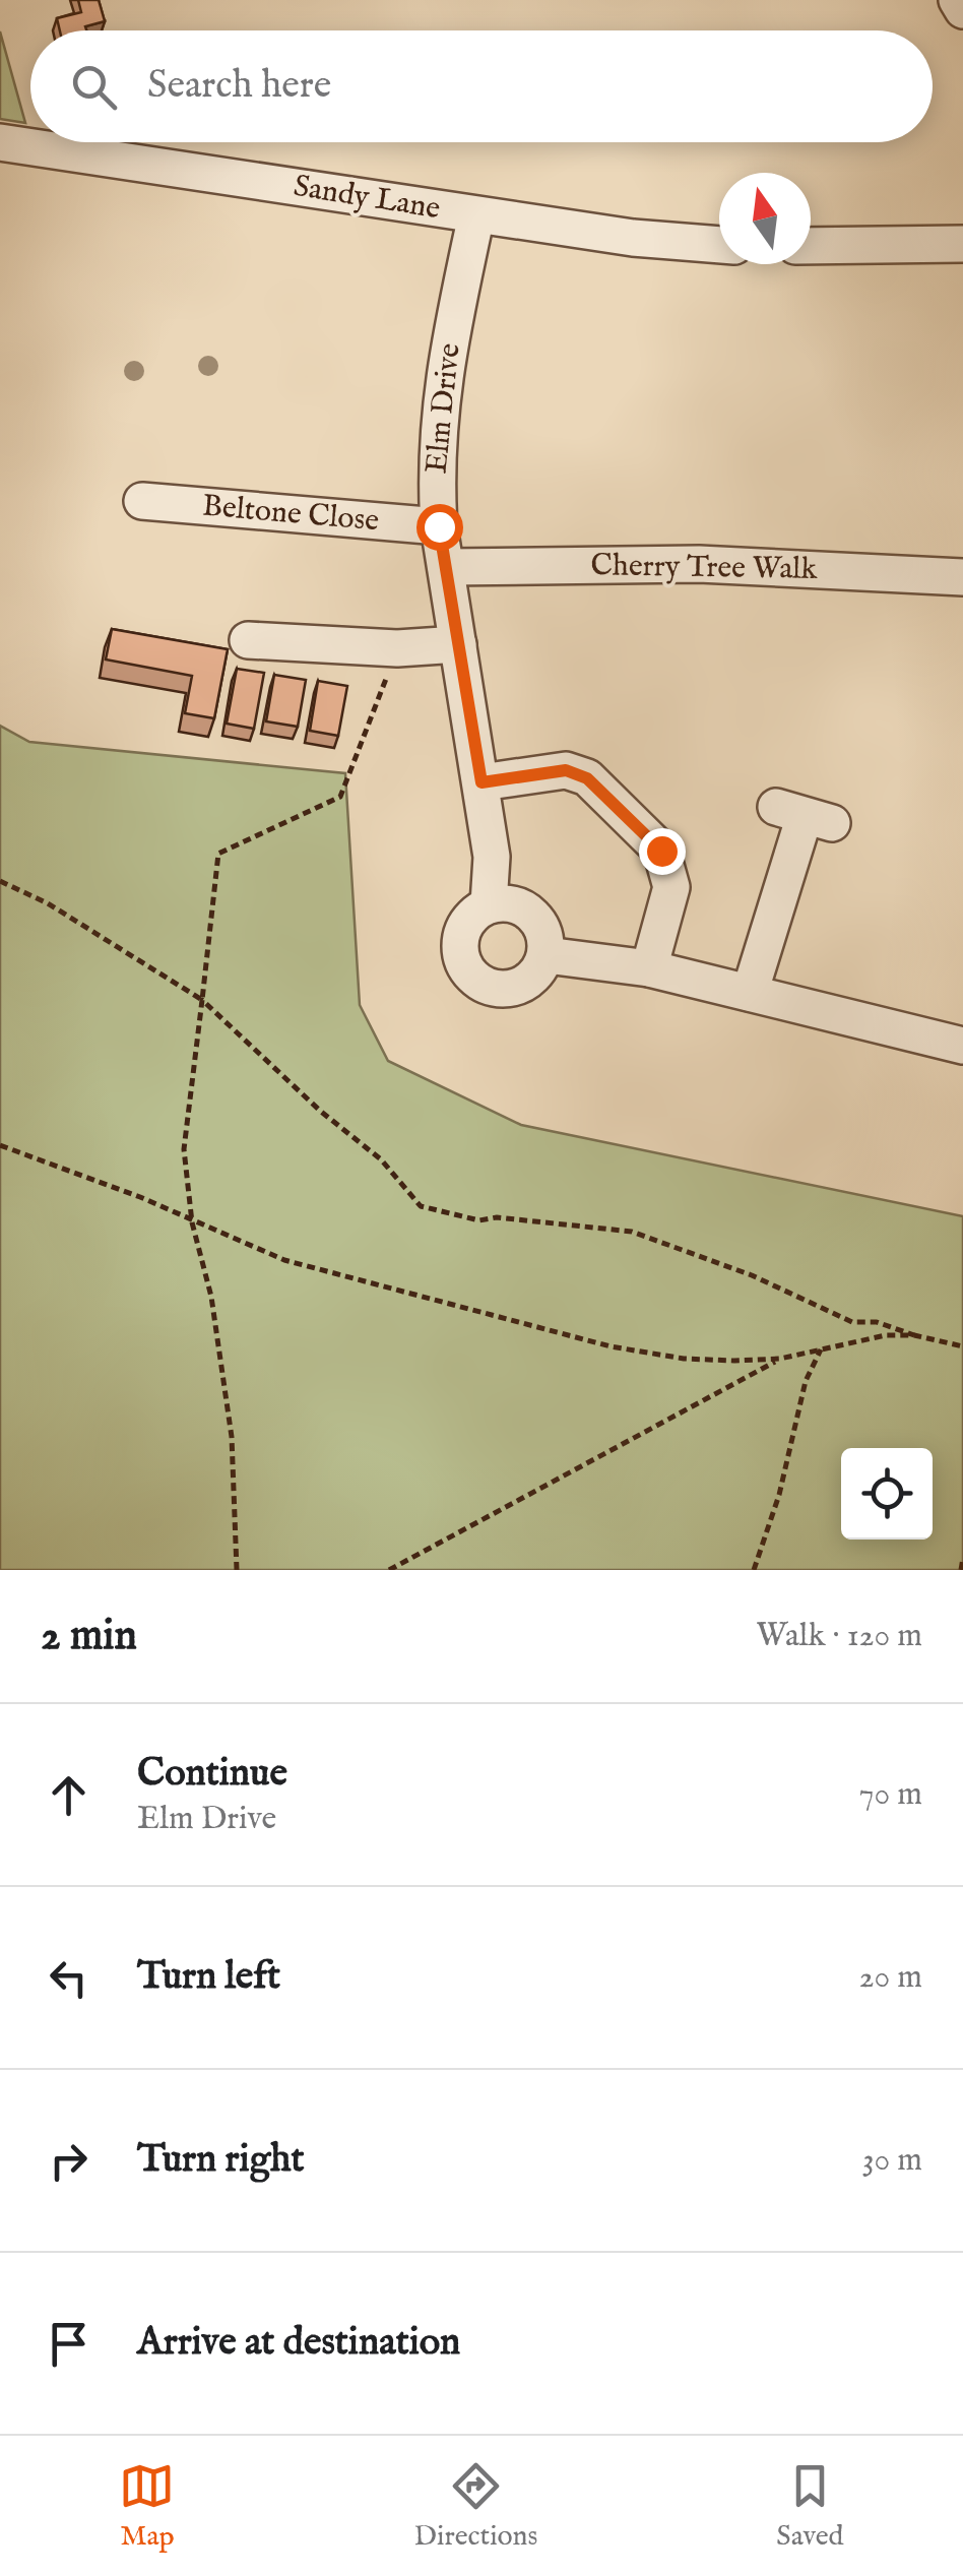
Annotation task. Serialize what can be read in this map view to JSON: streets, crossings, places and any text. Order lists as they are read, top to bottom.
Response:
{
  "streets": {
    "street": [
      "Sandy Lane",
      "Elm Drive",
      "Beltone Close",
      "Cherry Tree Walk"
    ]
  },
  "crossings": [
    ["Sandy Lane", "Elm Drive"],
    ["Elm Drive", "Beltone Close"],
    ["Elm Drive", "Cherry Tree Walk"]
  ],
  "north": "top",
  "page": {
    "search": "Search here",
    "heading": ["2 min", "Walk · 120 m"],
    "list": [
      ["Continue", "Elm Drive", "70 m"],
      ["Turn left", "20 m"],
      ["Turn right", "30 m"],
      "Arrive at destination"
    ],
    "nav": ["Map", "Directions", "Saved"]
  }
}
